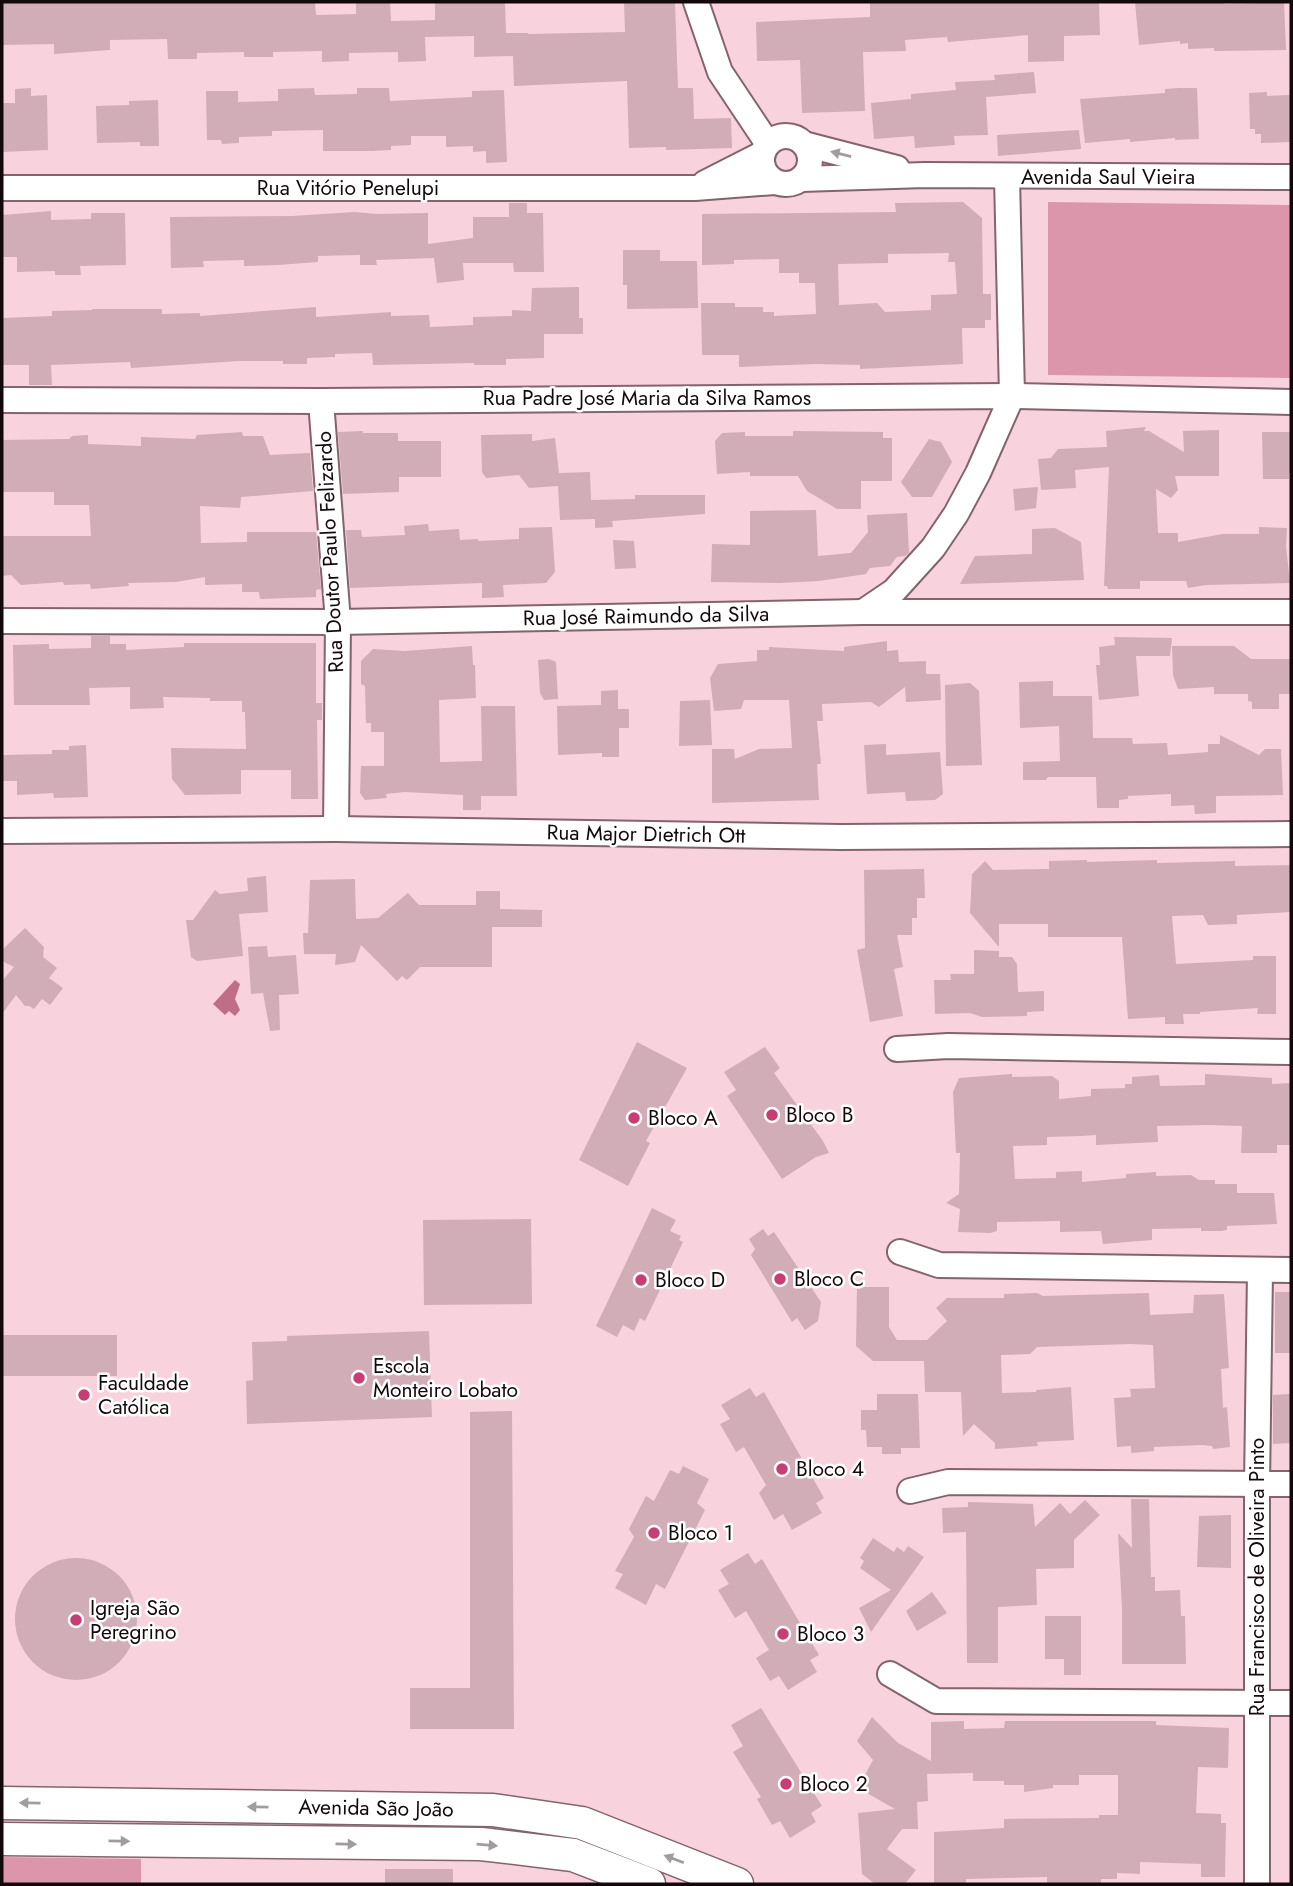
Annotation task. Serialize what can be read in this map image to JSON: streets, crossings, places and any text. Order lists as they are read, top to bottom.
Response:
{
  "streets": {
    "main road": ["Avenida São João"],
    "street": [
      "Avenida Saul Vieira",
      "Rua Vitório Penelupi",
      "Rua Padre José Maria da Silva Ramos",
      "Rua Doutor Paulo Felizardo",
      "Rua José Raimundo da Silva",
      "Rua Major Dietrich Ott",
      "Rua Francisco de Oliveira Pinto"
    ]
  },
  "crossings": [
    ["Avenida Saul Vieira", "Rua Vitório Penelupi"],
    ["Rua Padre José Maria da Silva Ramos", "Rua Doutor Paulo Felizardo"],
    ["Rua Doutor Paulo Felizardo", "Rua José Raimundo da Silva"],
    ["Rua Doutor Paulo Felizardo", "Rua Major Dietrich Ott"]
  ],
  "places": [
    "Bloco B",
    "Bloco A",
    "Bloco C",
    "Bloco D",
    "Escola Monteiro Lobato",
    "Faculdade Católica",
    "Bloco 4",
    "Bloco 1",
    "Igreja São Peregrino",
    "Bloco 3",
    "Bloco 2"
  ]
}
